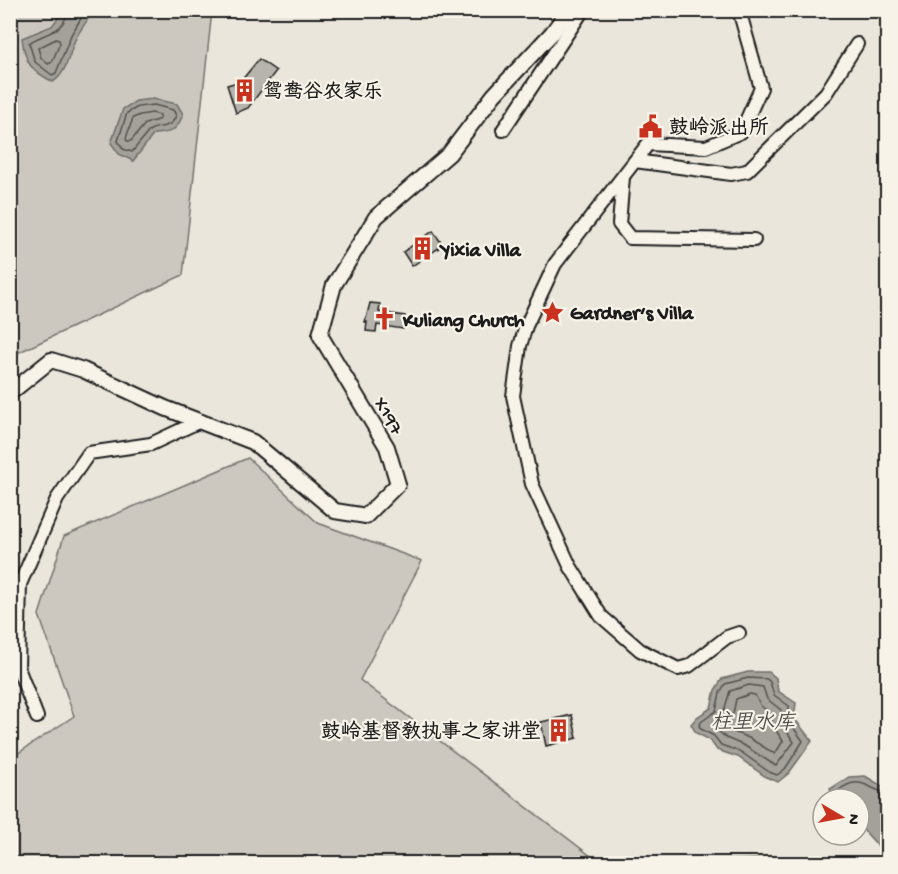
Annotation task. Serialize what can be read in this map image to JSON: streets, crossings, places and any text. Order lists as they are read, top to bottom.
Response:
{
  "streets": {
    "street": ["X197"]
  },
  "water": ["柱里水库"],
  "places": {
    "building": ["鸳鸯谷农家乐", "Yixia Villa", "鼓岭基督教执事之家讲堂"],
    "public building": ["鼓岭派出所"],
    "place": ["Gardner‘s Villa"],
    "church": ["Kuliang Church"]
  },
  "north": "right"
}
